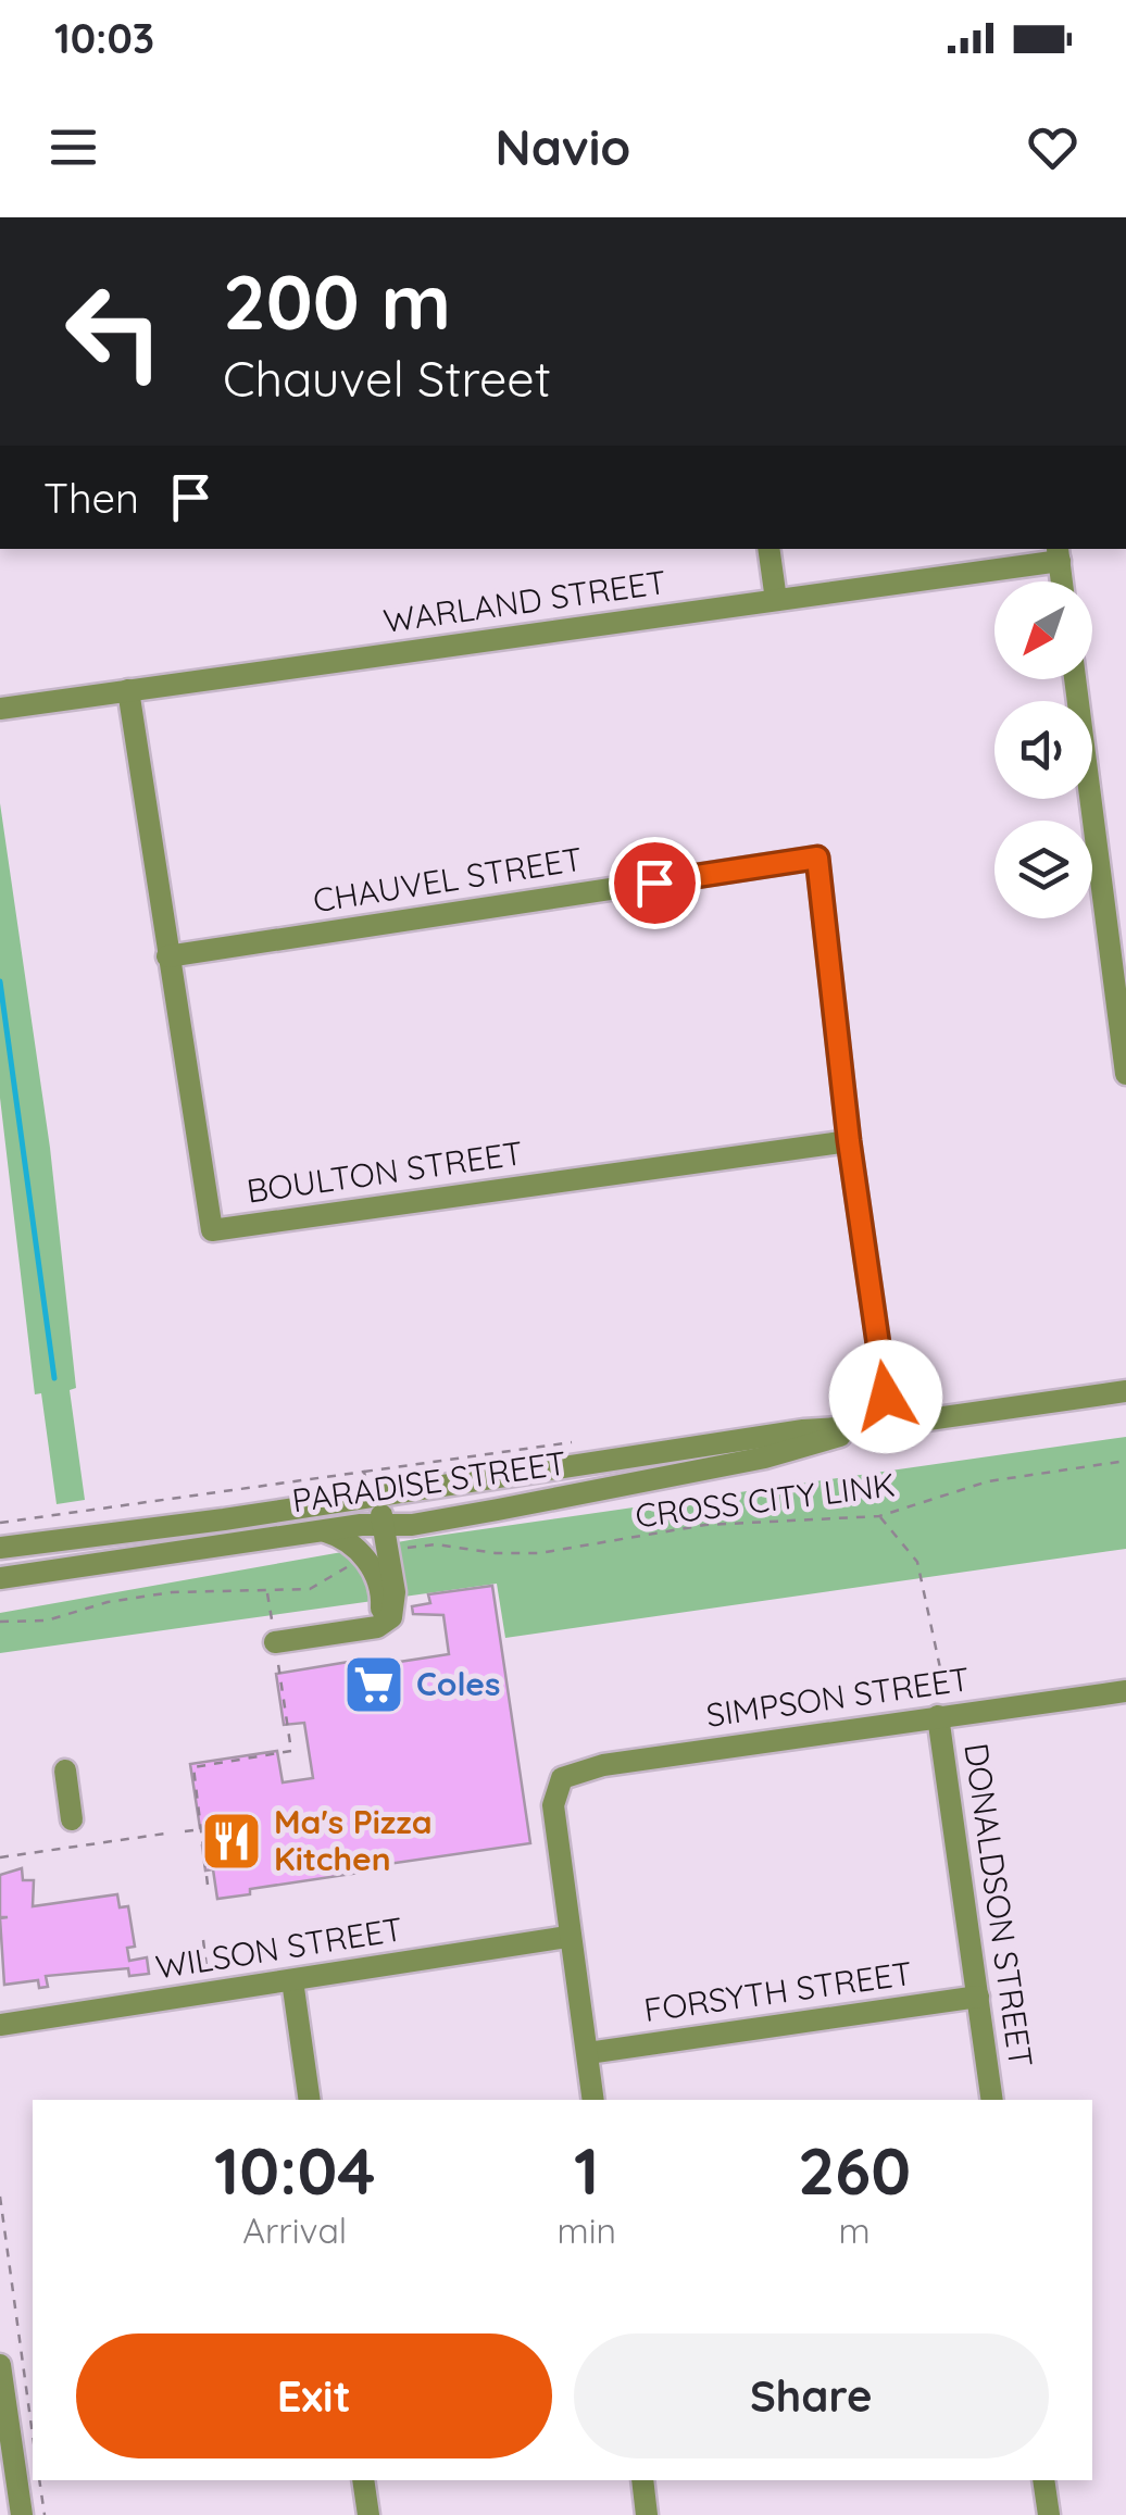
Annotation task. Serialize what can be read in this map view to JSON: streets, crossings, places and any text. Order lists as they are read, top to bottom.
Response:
{
  "streets": {
    "street": [
      "WARLAND STREET",
      "CHAUVEL STREET",
      "BOULTON STREET",
      "PARADISE STREET",
      "SIMPSON STREET",
      "DONALDSON STREET",
      "WILSON STREET",
      "FORSYTH STREET"
    ],
    "path": ["CROSS CITY LINK"]
  },
  "crossings": [
    ["WARLAND STREET", "BOULTON STREET"],
    ["CHAUVEL STREET", "BOULTON STREET"],
    ["CHAUVEL STREET", "PARADISE STREET"],
    ["SIMPSON STREET", "DONALDSON STREET"],
    ["SIMPSON STREET", "WILSON STREET"],
    ["DONALDSON STREET", "FORSYTH STREET"]
  ],
  "places": {
    "supermarket": ["Coles"],
    "restaurant": ["Ma's Pizza Kitchen"]
  },
  "north": "bottom left",
  "page": {
    "status": "10:03",
    "header": "Navio",
    "turn": ["200 m", "Chauvel Street"],
    "then": "Then",
    "eta": [
      "10:04",
      "Arrival",
      "1",
      "min",
      "260",
      "m"
    ],
    "buttons": ["Exit", "Share"]
  }
}
